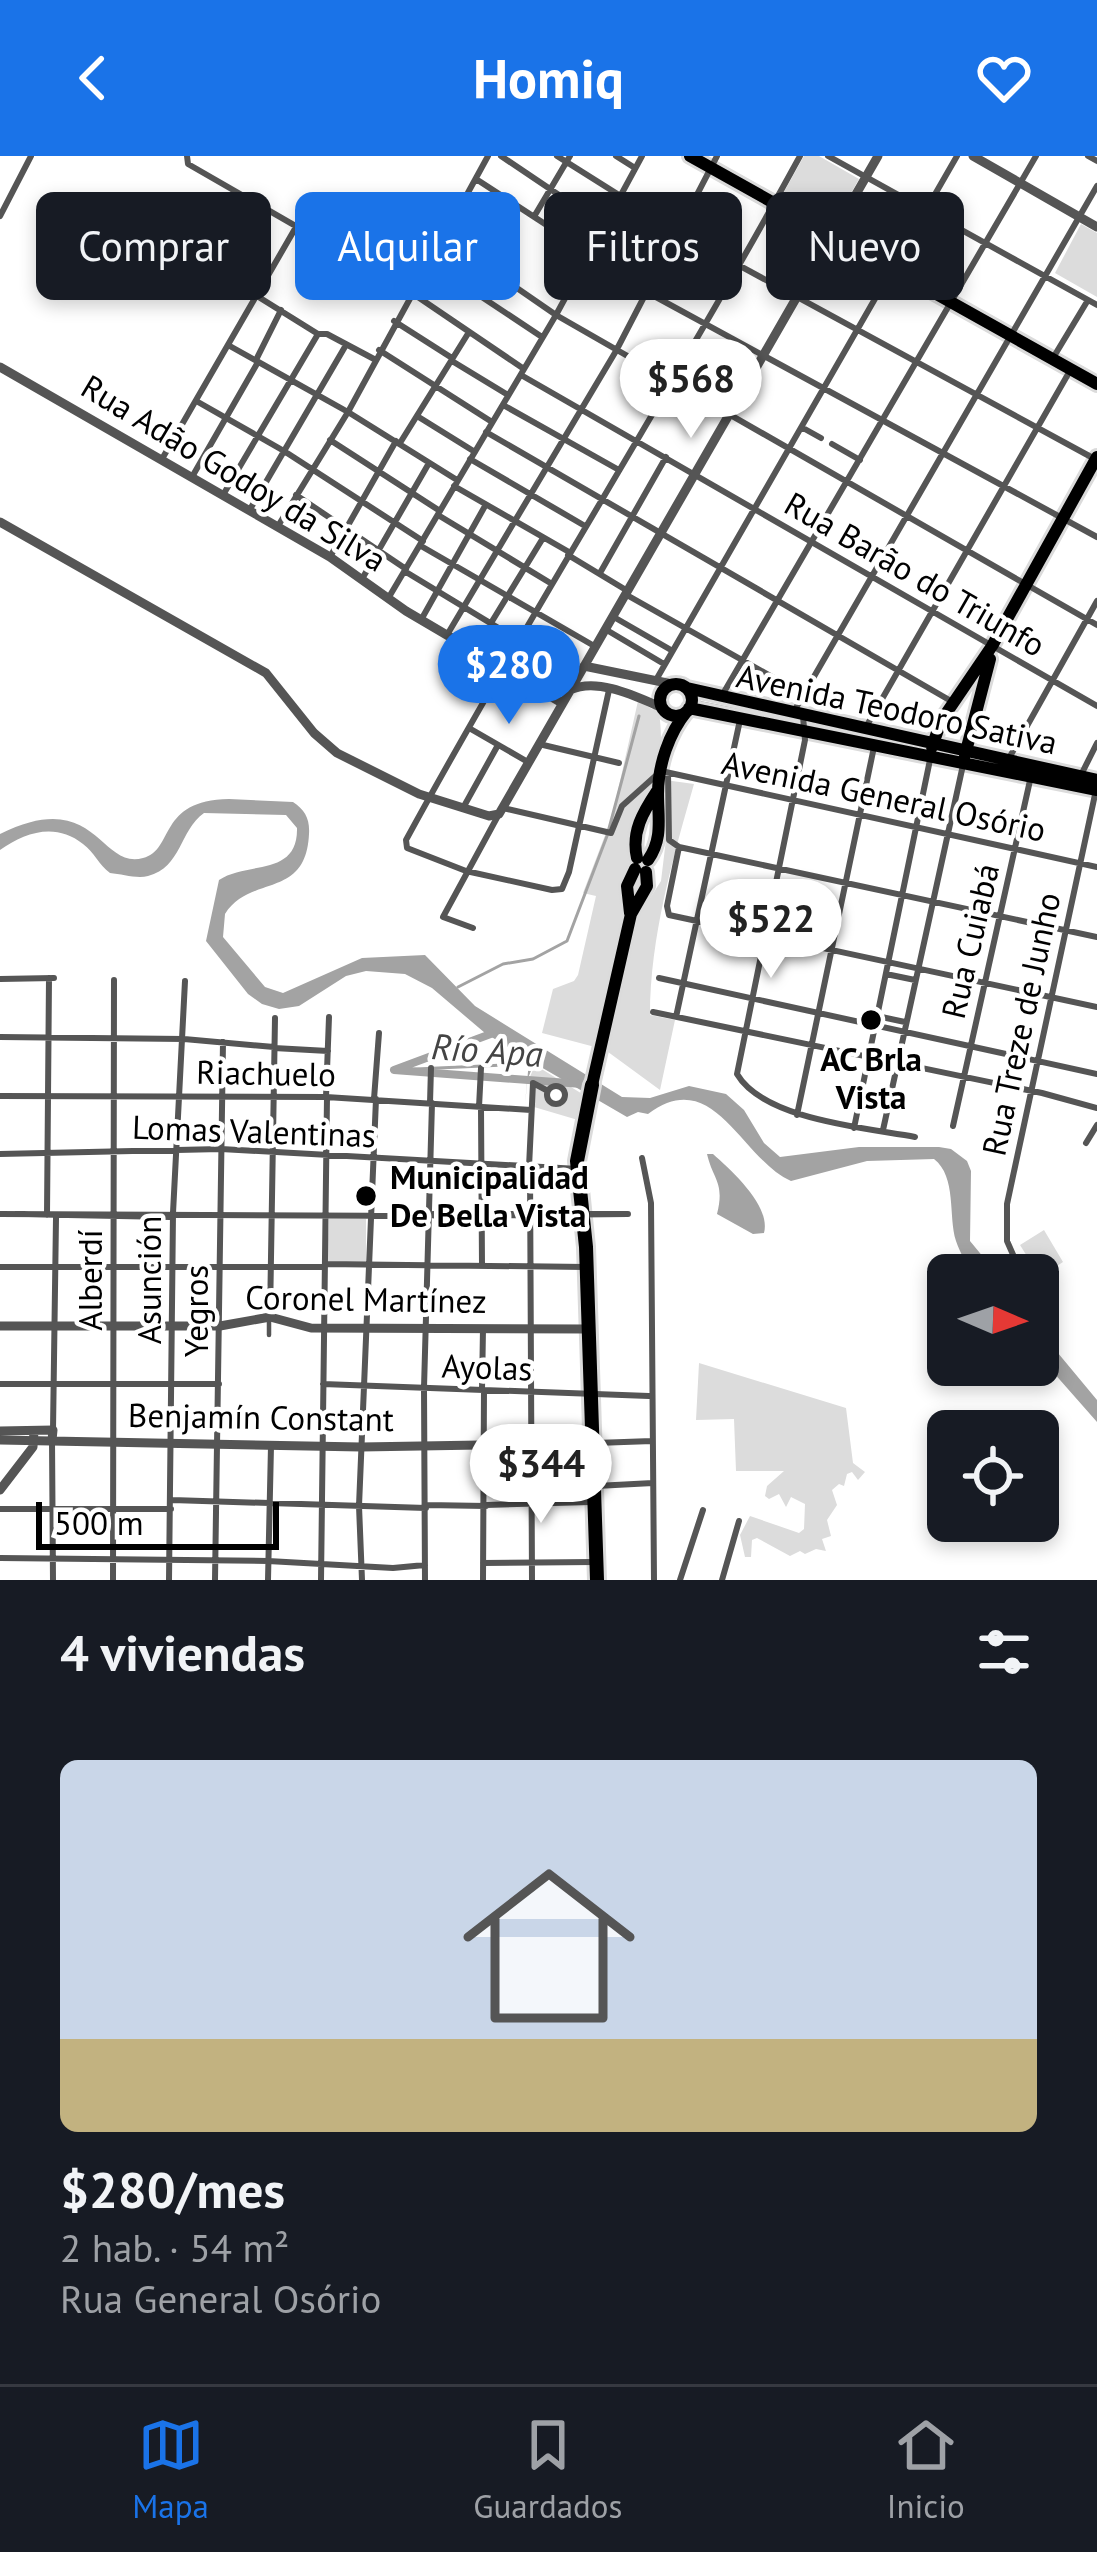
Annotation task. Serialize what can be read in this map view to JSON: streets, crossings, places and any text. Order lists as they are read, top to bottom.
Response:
{
  "streets": {
    "main road": ["Avenida Teodoro Sativa"],
    "street": [
      "Rua Adão Godoy da Silva",
      "Rua Barão do Triunfo",
      "Avenida General Osório",
      "Rua Cuiabá",
      "Rua Treze de Junho",
      "Riachuelo",
      "Lomas Valentinas",
      "Alberdí",
      "Asunción",
      "Coronel Martínez",
      "Yegros",
      "Ayolas",
      "Benjamín Constant"
    ]
  },
  "crossings": [
    ["Avenida Teodoro Sativa", "Rua Cuiabá"],
    ["Avenida Teodoro Sativa", "Rua Treze de Junho"],
    ["Avenida General Osório", "Rua Cuiabá"],
    ["Avenida General Osório", "Rua Treze de Junho"],
    ["Riachuelo", "Alberdí"],
    ["Riachuelo", "Asunción"],
    ["Riachuelo", "Yegros"],
    ["Lomas Valentinas", "Alberdí"],
    ["Lomas Valentinas", "Asunción"],
    ["Lomas Valentinas", "Yegros"],
    ["Alberdí", "Coronel Martínez"],
    ["Alberdí", "Benjamín Constant"],
    ["Asunción", "Coronel Martínez"],
    ["Asunción", "Benjamín Constant"],
    ["Coronel Martínez", "Yegros"],
    ["Yegros", "Benjamín Constant"]
  ],
  "water": ["Río Apa"],
  "places": ["AC Brla Vista", "Municipalidad De Bella Vista"],
  "scale_bar": "500 m",
  "north": "right",
  "page": {
    "header": "Homiq",
    "chip": [
      "Comprar",
      "Alquilar",
      "Filtros",
      "Nuevo"
    ],
    "price": [
      "$568",
      "$280",
      "$522",
      "$344"
    ],
    "scale": "500 m",
    "heading": "4 viviendas",
    "list": [
      {
        "name": "$280/mes",
        "note": "2 hab. · 54 m² · Rua General Osório"
      }
    ],
    "tabs": ["Mapa", "Guardados", "Inicio"]
  }
}
